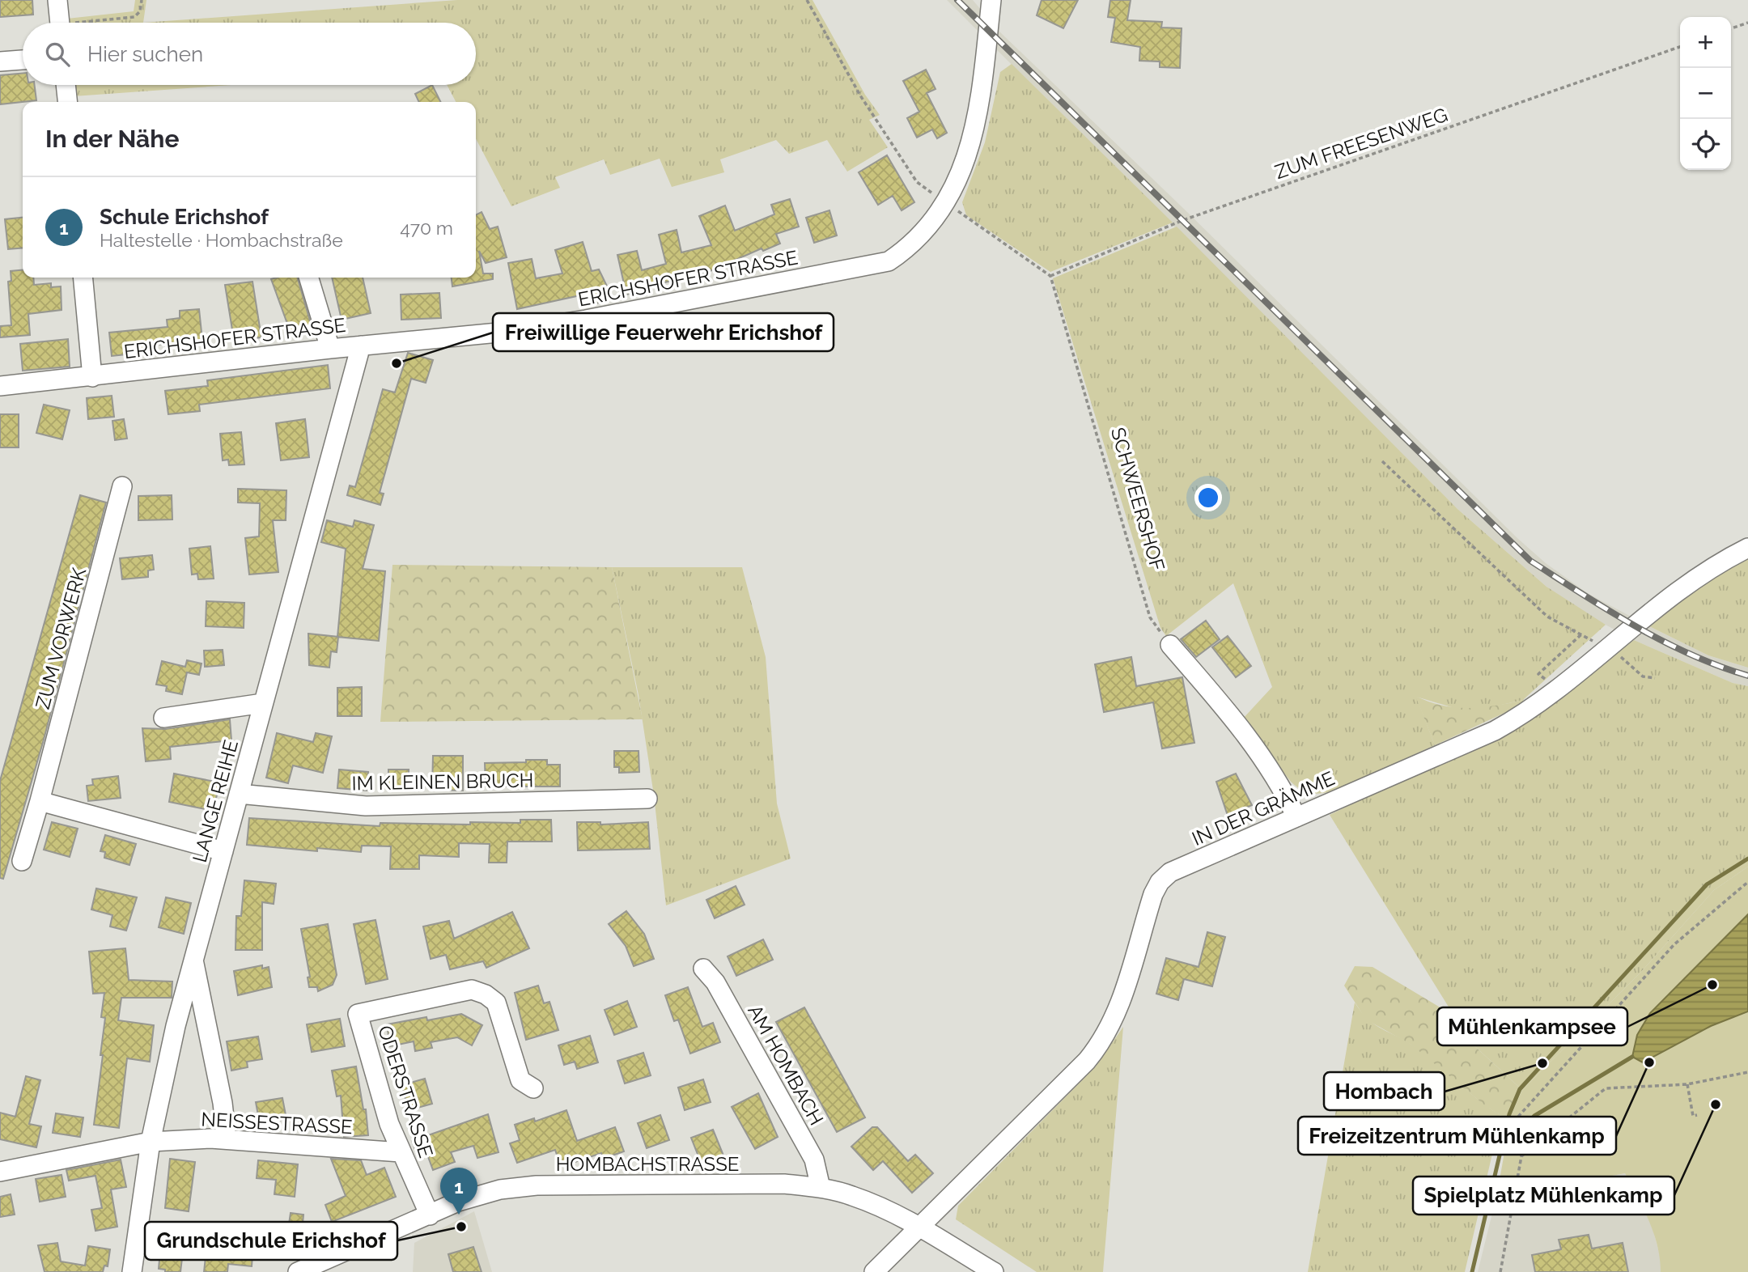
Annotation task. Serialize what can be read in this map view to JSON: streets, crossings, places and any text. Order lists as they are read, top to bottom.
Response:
{
  "streets": {
    "street": [
      "ERICHSHOFER STRASSE",
      "ZUM VORWERK",
      "IM KLEINEN BRUCH",
      "LANGE REIHE",
      "IN DER GRÄMME",
      "AM HOMBACH",
      "ODERSTRASSE",
      "NEISSESTRASSE",
      "HOMBACHSTRASSE"
    ],
    "path": ["ZUM FREESENWEG", "SCHWEERSHOF"]
  },
  "crossings": [
    ["ZUM FREESENWEG", "SCHWEERSHOF"],
    ["ERICHSHOFER STRASSE", "LANGE REIHE"],
    ["IM KLEINEN BRUCH", "LANGE REIHE"],
    ["LANGE REIHE", "NEISSESTRASSE"],
    ["IN DER GRÄMME", "HOMBACHSTRASSE"],
    ["AM HOMBACH", "HOMBACHSTRASSE"],
    ["ODERSTRASSE", "NEISSESTRASSE"],
    ["ODERSTRASSE", "HOMBACHSTRASSE"]
  ],
  "places": [
    "Freiwillige Feuerwehr Erichshof",
    "Mühlenkampsee",
    "Freizeitzentrum Mühlenkamp",
    "Hombach",
    "Spielplatz Mühlenkamp",
    "Grundschule Erichshof"
  ],
  "page": {
    "map_buttons": ["+", "−"],
    "search": "Hier suchen",
    "heading": "In der Nähe",
    "list": [
      {
        "mark": "1",
        "name": "Schule Erichshof",
        "note": "Haltestelle · Hombachstraße",
        "value": "470 m"
      }
    ],
    "pins": "1"
  }
}
